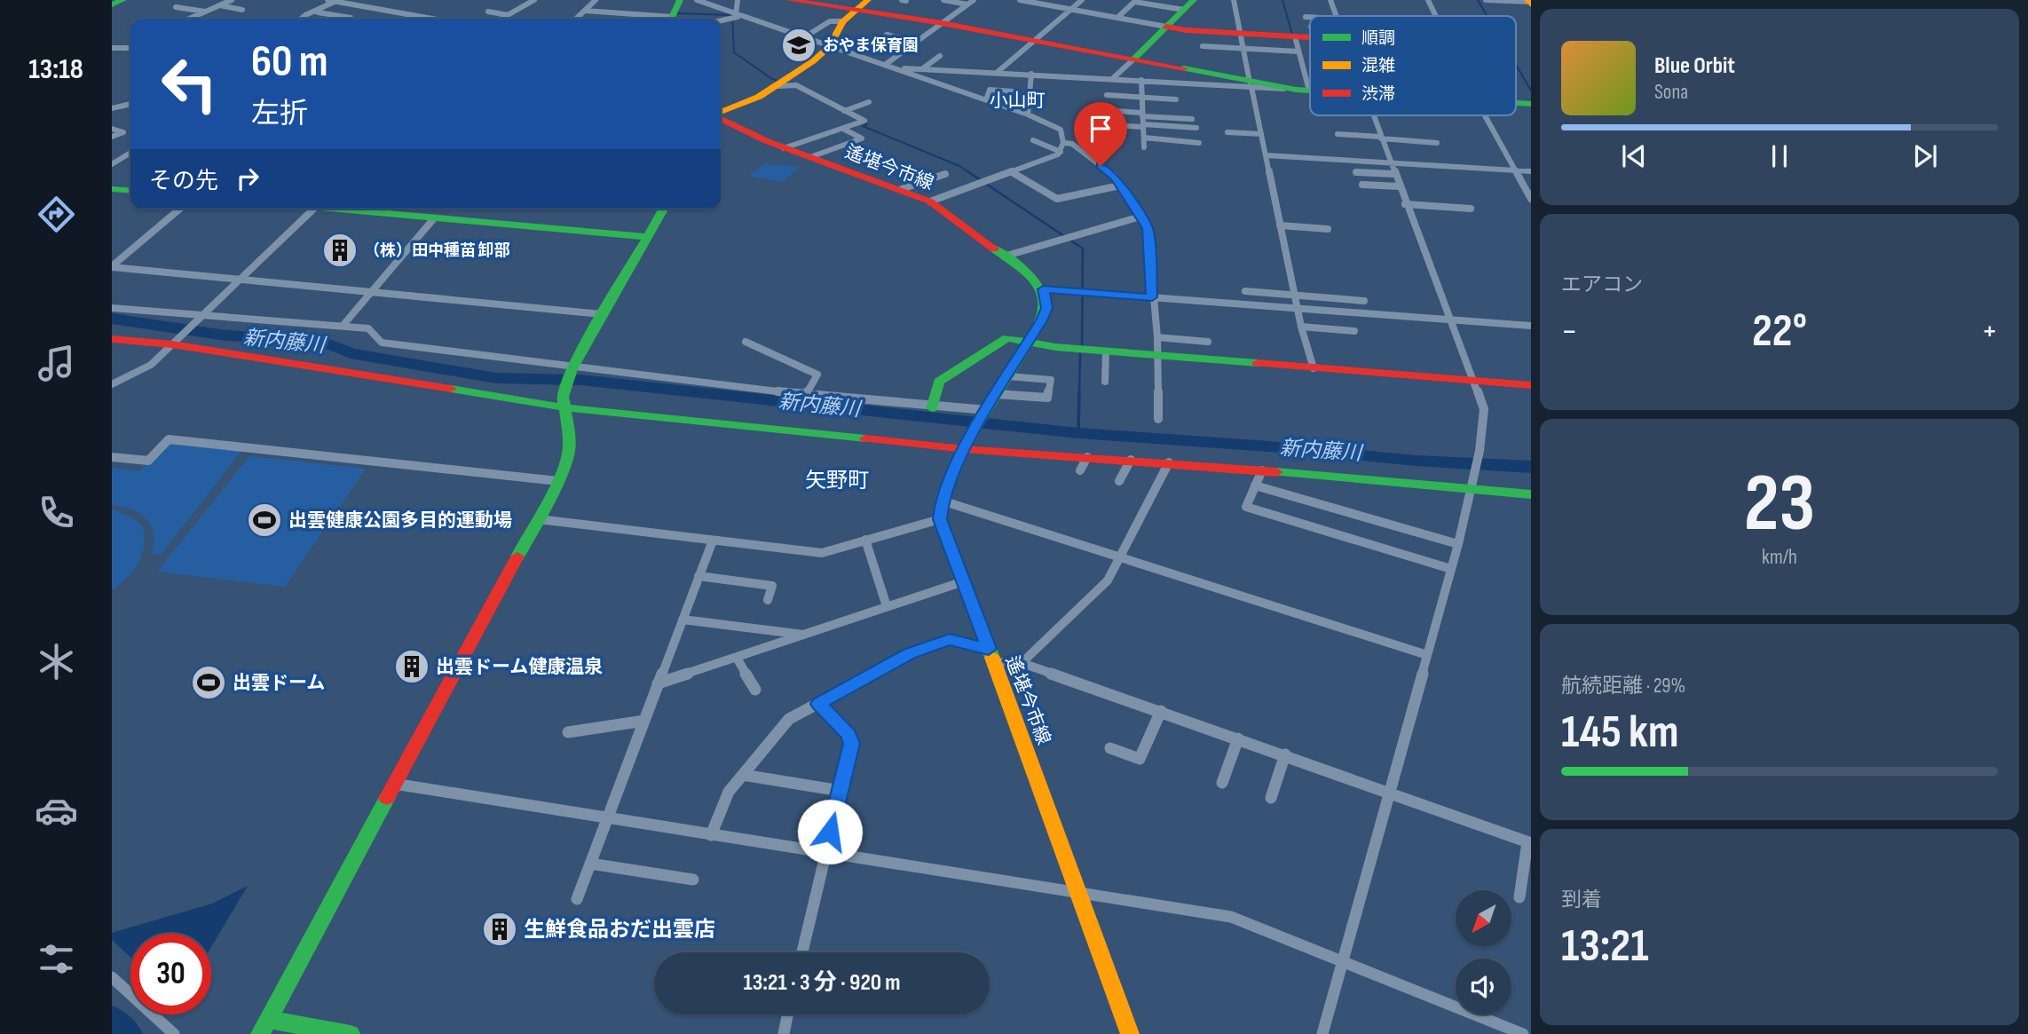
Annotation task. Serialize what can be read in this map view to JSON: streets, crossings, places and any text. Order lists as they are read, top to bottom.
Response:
{
  "streets": {
    "street": ["遙堪今市線"]
  },
  "districts": ["小山町", "矢野町"],
  "water": ["新内藤川"],
  "places": {
    "school or university": ["おやま保育園"],
    "building": ["（株）田中種苗 卸部", "出雲ドーム健康温泉", "生鮮食品おだ出雲店"],
    "sports": ["出雲健康公園多目的運動場", "出雲ドーム"]
  },
  "legend": ["順調", "混雑", "渋滞"],
  "north": "bottom left",
  "page": {
    "tabs": "13:18",
    "turn": ["60 m", "左折"],
    "song": ["Blue Orbit", "Sona"],
    "then": "その先",
    "tile": [
      "エアコン",
      ["23", "km/h"],
      ["航続距離 · 29%", "145 km"],
      ["到着", "13:21"]
    ],
    "heat": ["−", "22°", "+"],
    "limit": "30",
    "trip": "13:21 · 3 分 · 920 m"
  }
}
